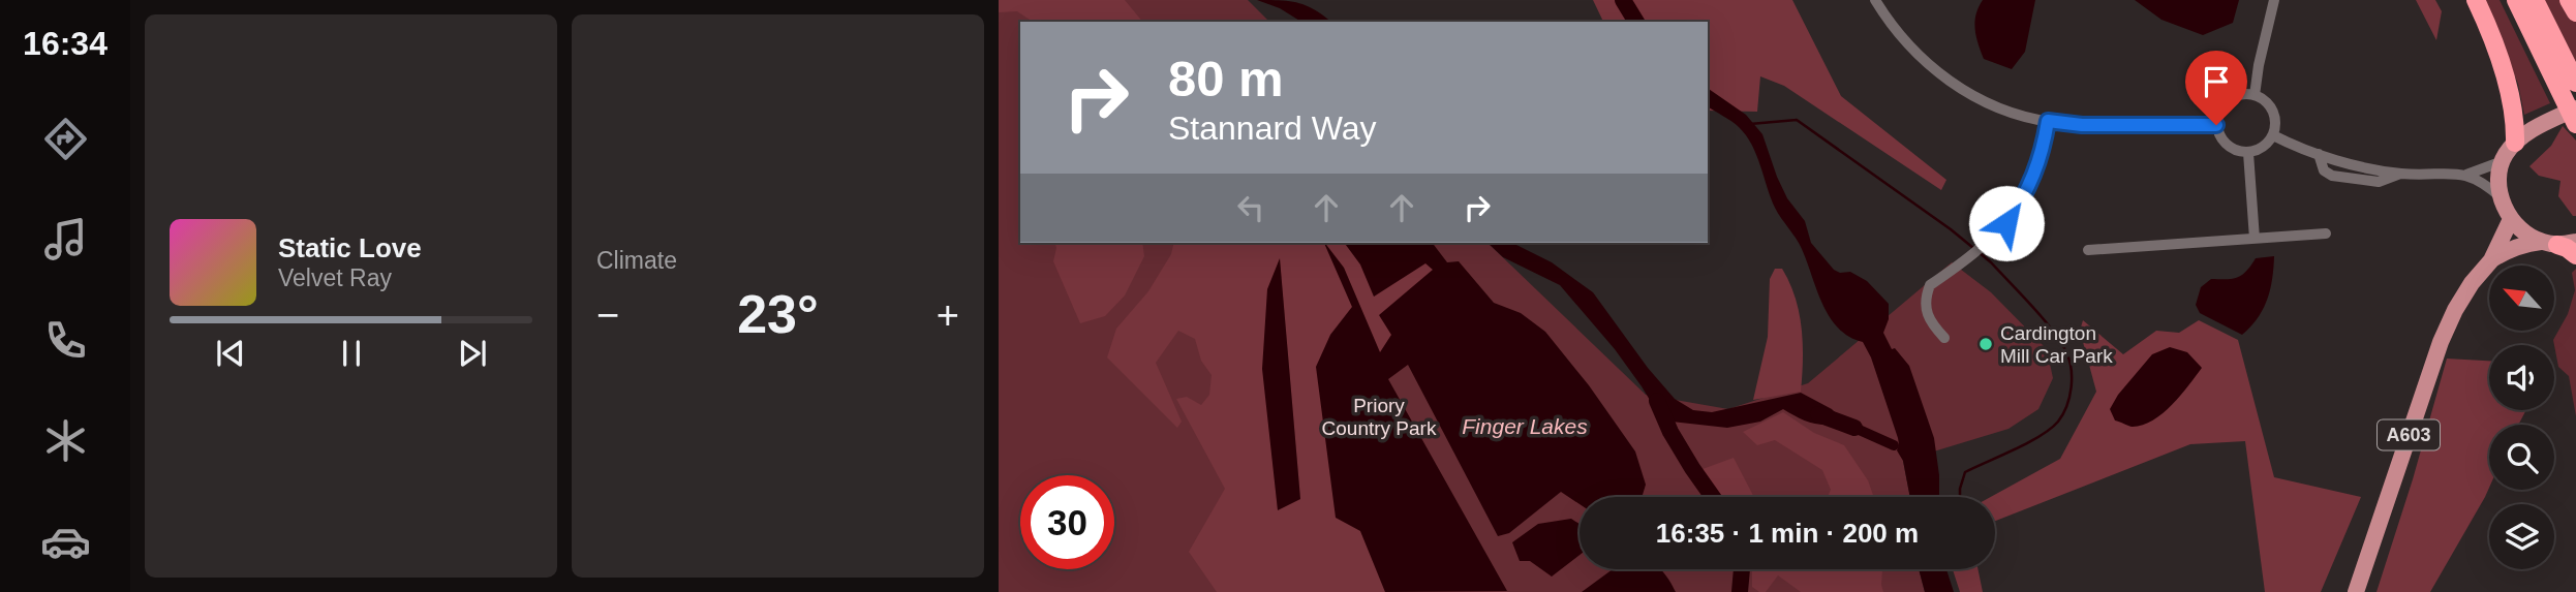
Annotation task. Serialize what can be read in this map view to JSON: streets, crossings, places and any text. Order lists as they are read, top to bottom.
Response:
{
  "streets": {
    "main road": ["A603"]
  },
  "water": ["Finger Lakes"],
  "parks": ["Priory Country Park"],
  "places": ["Cardington Mill Car Park"],
  "north": "top left",
  "page": {
    "tabs": "16:34",
    "tile": "Climate",
    "turn": ["80 m", "Stannard Way"],
    "song": ["Static Love", "Velvet Ray"],
    "heat": ["−", "23°", "+"],
    "limit": "30",
    "trip": "16:35 · 1 min · 200 m"
  }
}
